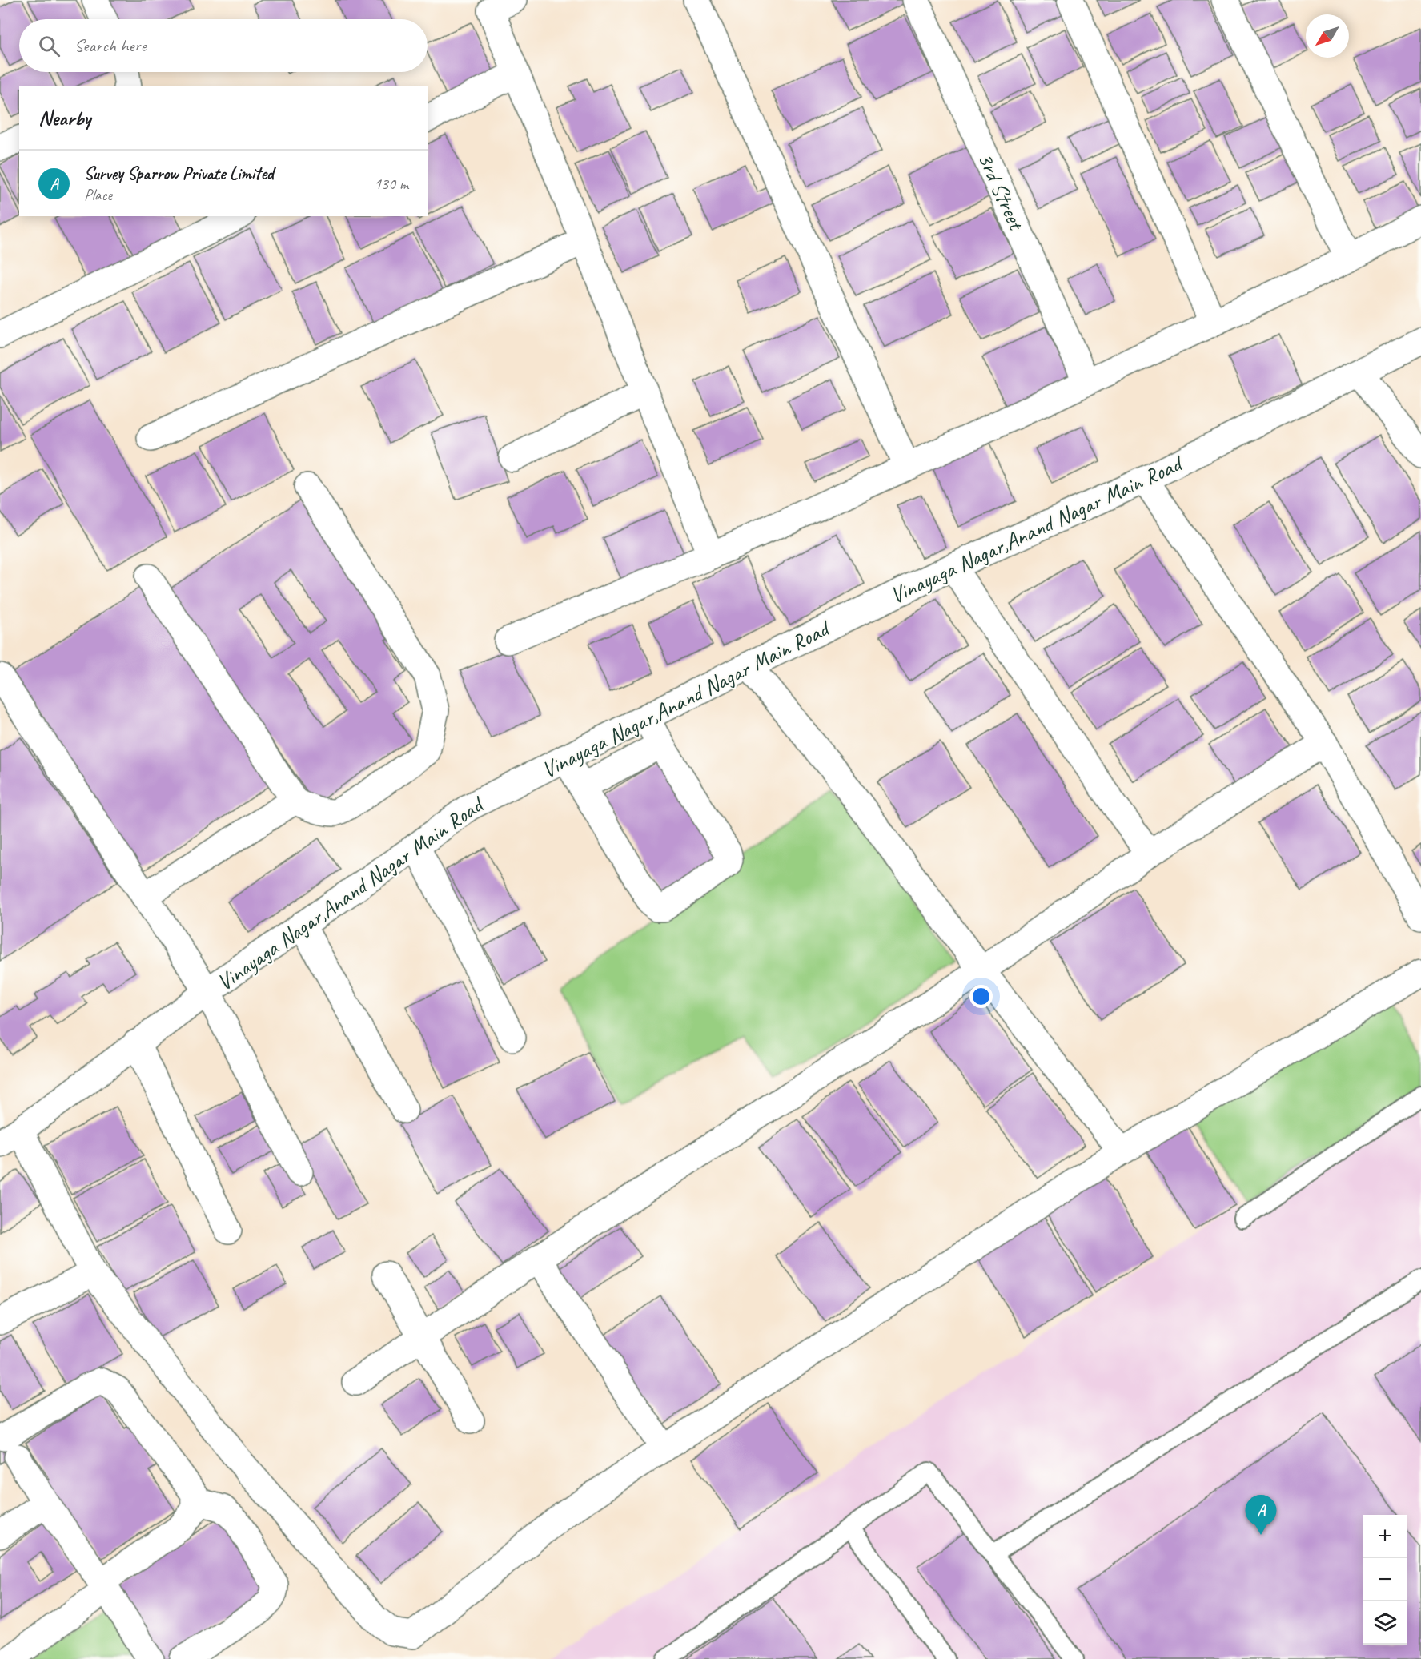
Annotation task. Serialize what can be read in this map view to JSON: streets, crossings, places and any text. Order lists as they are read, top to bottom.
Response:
{
  "streets": {
    "street": ["3rd Street", "Vinayaga Nagar,Anand Nagar Main Road"]
  },
  "north": "bottom left",
  "page": {
    "search": "Search here",
    "heading": "Nearby",
    "list": [
      {
        "mark": "A",
        "name": "Survey Sparrow Private Limited",
        "note": "Place",
        "value": "130 m"
      }
    ],
    "pins": "A",
    "map_buttons": ["+", "−"]
  }
}
